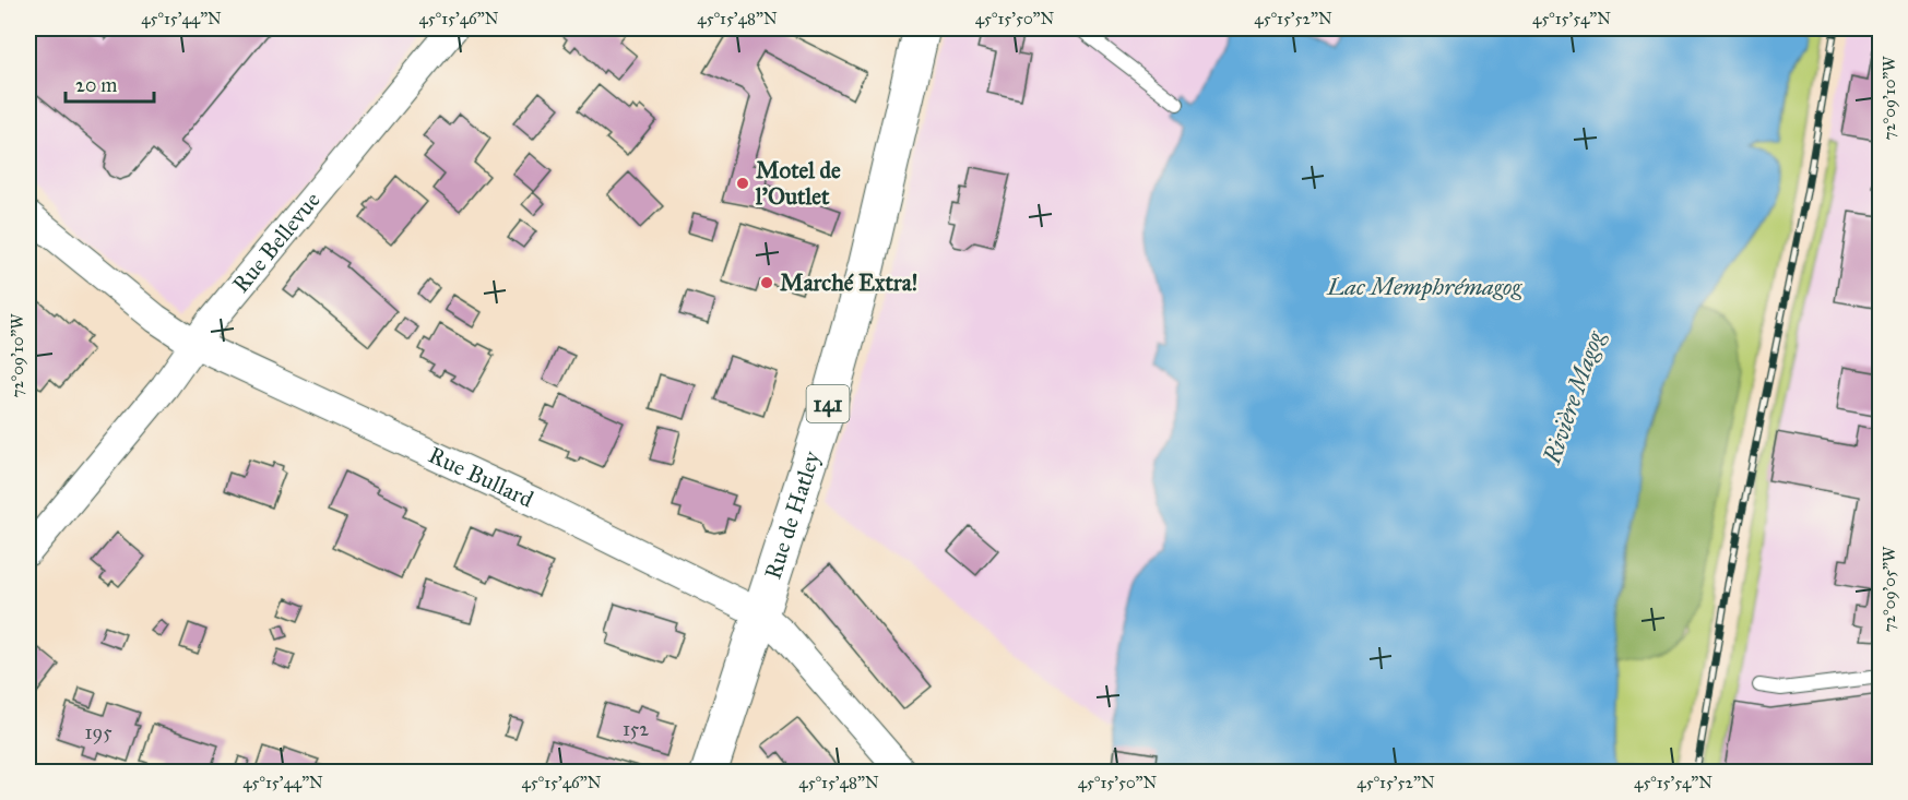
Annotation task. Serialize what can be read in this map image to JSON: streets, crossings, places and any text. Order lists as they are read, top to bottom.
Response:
{
  "streets": {
    "main road": ["141", "Rue de Hatley"],
    "street": ["Rue Bellevue", "Rue Bullard"]
  },
  "crossings": [
    ["Rue Bellevue", "Rue Bullard"],
    ["Rue Bullard", "Rue de Hatley"]
  ],
  "water": ["Lac Memphrémagog", "Rivière Magog"],
  "places": ["Motel de l'Outlet", "Marché Extra!"],
  "house_numbers": ["152", "195"],
  "scale_bar": "20 m",
  "coordinates": [
    "45°15'44\"N",
    "45°15'46\"N",
    "45°15'48\"N",
    "45°15'50\"N",
    "45°15'52\"N",
    "45°15'54\"N",
    "72°09'10\"W",
    "72°09'05\"W"
  ]
}
